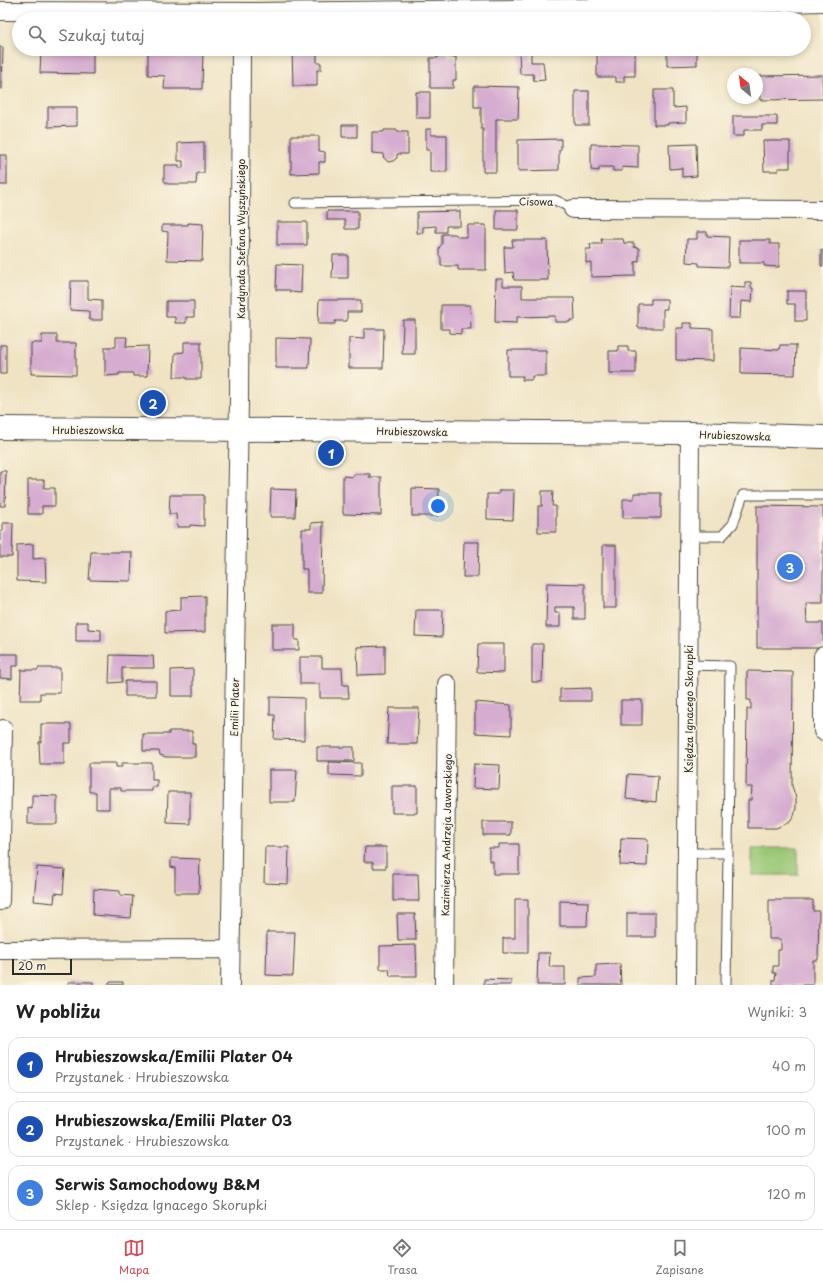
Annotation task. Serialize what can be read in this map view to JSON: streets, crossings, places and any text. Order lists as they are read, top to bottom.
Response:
{
  "streets": {
    "main road": ["Hrubieszowska"],
    "street": [
      "Cisowa",
      "Kardynała Stefana Wyszyńskiego",
      "Emilii Plater",
      "Księdza Ignacego Skorupki",
      "Kazimierza Andrzeja Jaworskiego"
    ]
  },
  "crossings": [
    ["Kardynała Stefana Wyszyńskiego", "Hrubieszowska"],
    ["Kardynała Stefana Wyszyńskiego", "Emilii Plater"],
    ["Hrubieszowska", "Emilii Plater"],
    ["Hrubieszowska", "Księdza Ignacego Skorupki"]
  ],
  "scale_bar": "20 m",
  "north": "top left",
  "page": {
    "search": "Szukaj tutaj",
    "pins": ["2", "1", "3"],
    "scale": "20 m",
    "heading": ["W pobliżu", "Wyniki: 3"],
    "list": [
      {
        "mark": "1",
        "name": "Hrubieszowska/Emilii Plater 04",
        "note": "Przystanek · Hrubieszowska",
        "value": "40 m"
      },
      {
        "mark": "2",
        "name": "Hrubieszowska/Emilii Plater 03",
        "note": "Przystanek · Hrubieszowska",
        "value": "100 m"
      },
      {
        "mark": "3",
        "name": "Serwis Samochodowy B&M",
        "note": "Sklep · Księdza Ignacego Skorupki",
        "value": "120 m"
      }
    ],
    "nav": ["Mapa", "Trasa", "Zapisane"]
  }
}
